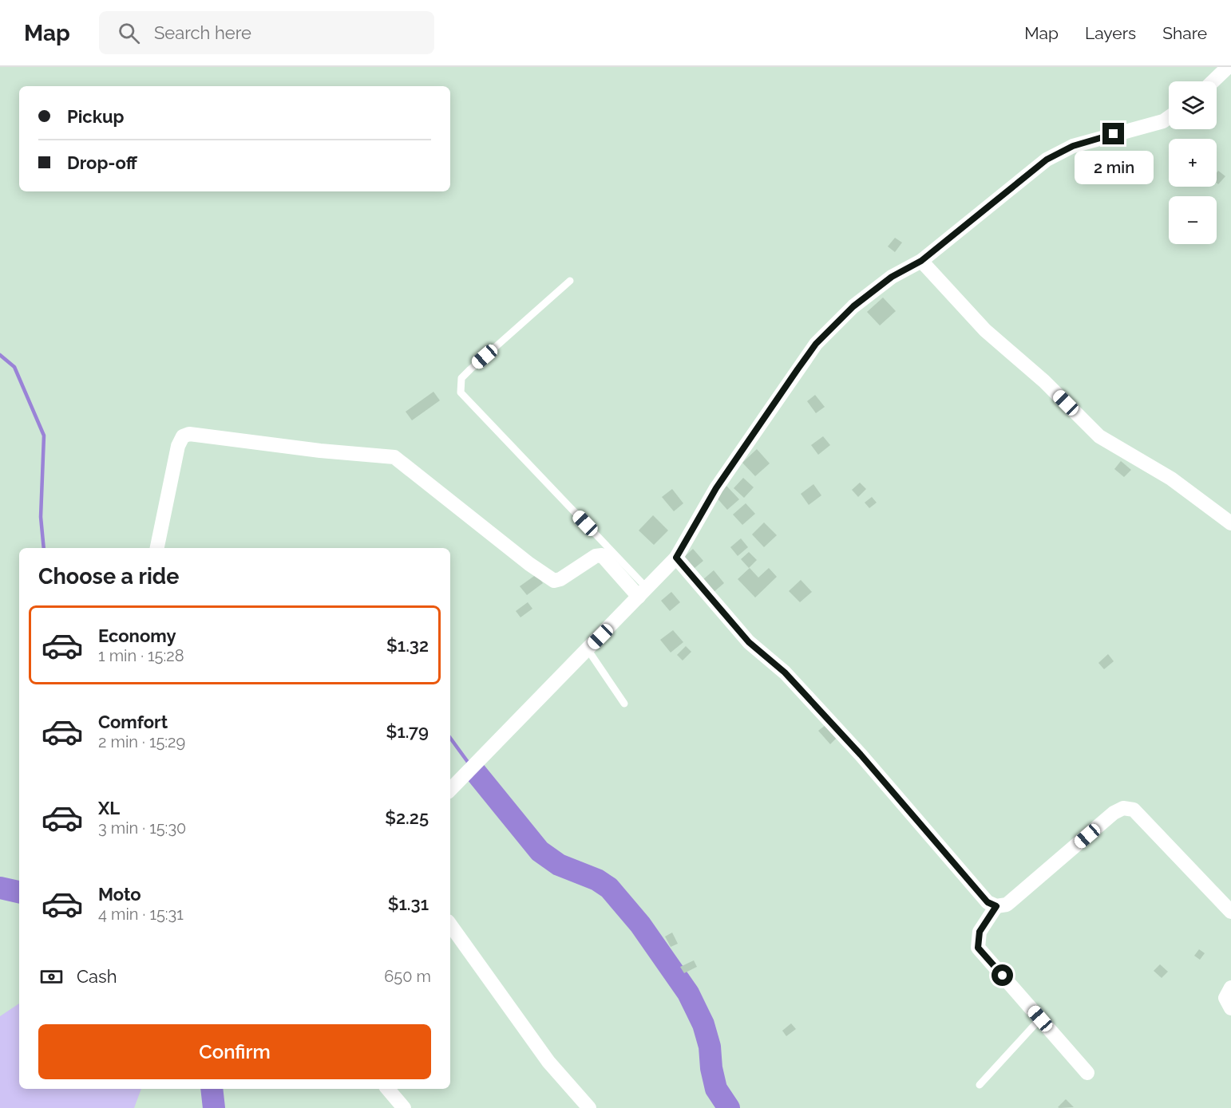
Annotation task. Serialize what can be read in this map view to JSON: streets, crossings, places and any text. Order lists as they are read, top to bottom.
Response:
{
  "page": {
    "header": "Map",
    "search": "Search here",
    "nav": ["Map", "Layers", "Share"],
    "map_buttons": ["+", "−"],
    "banner": ["Pickup", "Drop-off"],
    "bubble": "2 min",
    "heading": "Choose a ride",
    "list": [
      {
        "name": "Economy",
        "note": "1 min · 15:28",
        "value": "$1.32"
      },
      {
        "name": "Comfort",
        "note": "2 min · 15:29",
        "value": "$1.79"
      },
      {
        "name": "XL",
        "note": "3 min · 15:30",
        "value": "$2.25"
      },
      {
        "name": "Moto",
        "note": "4 min · 15:31",
        "value": "$1.31"
      }
    ],
    "pay": ["Cash", "650 m"],
    "buttons": "Confirm"
  }
}
